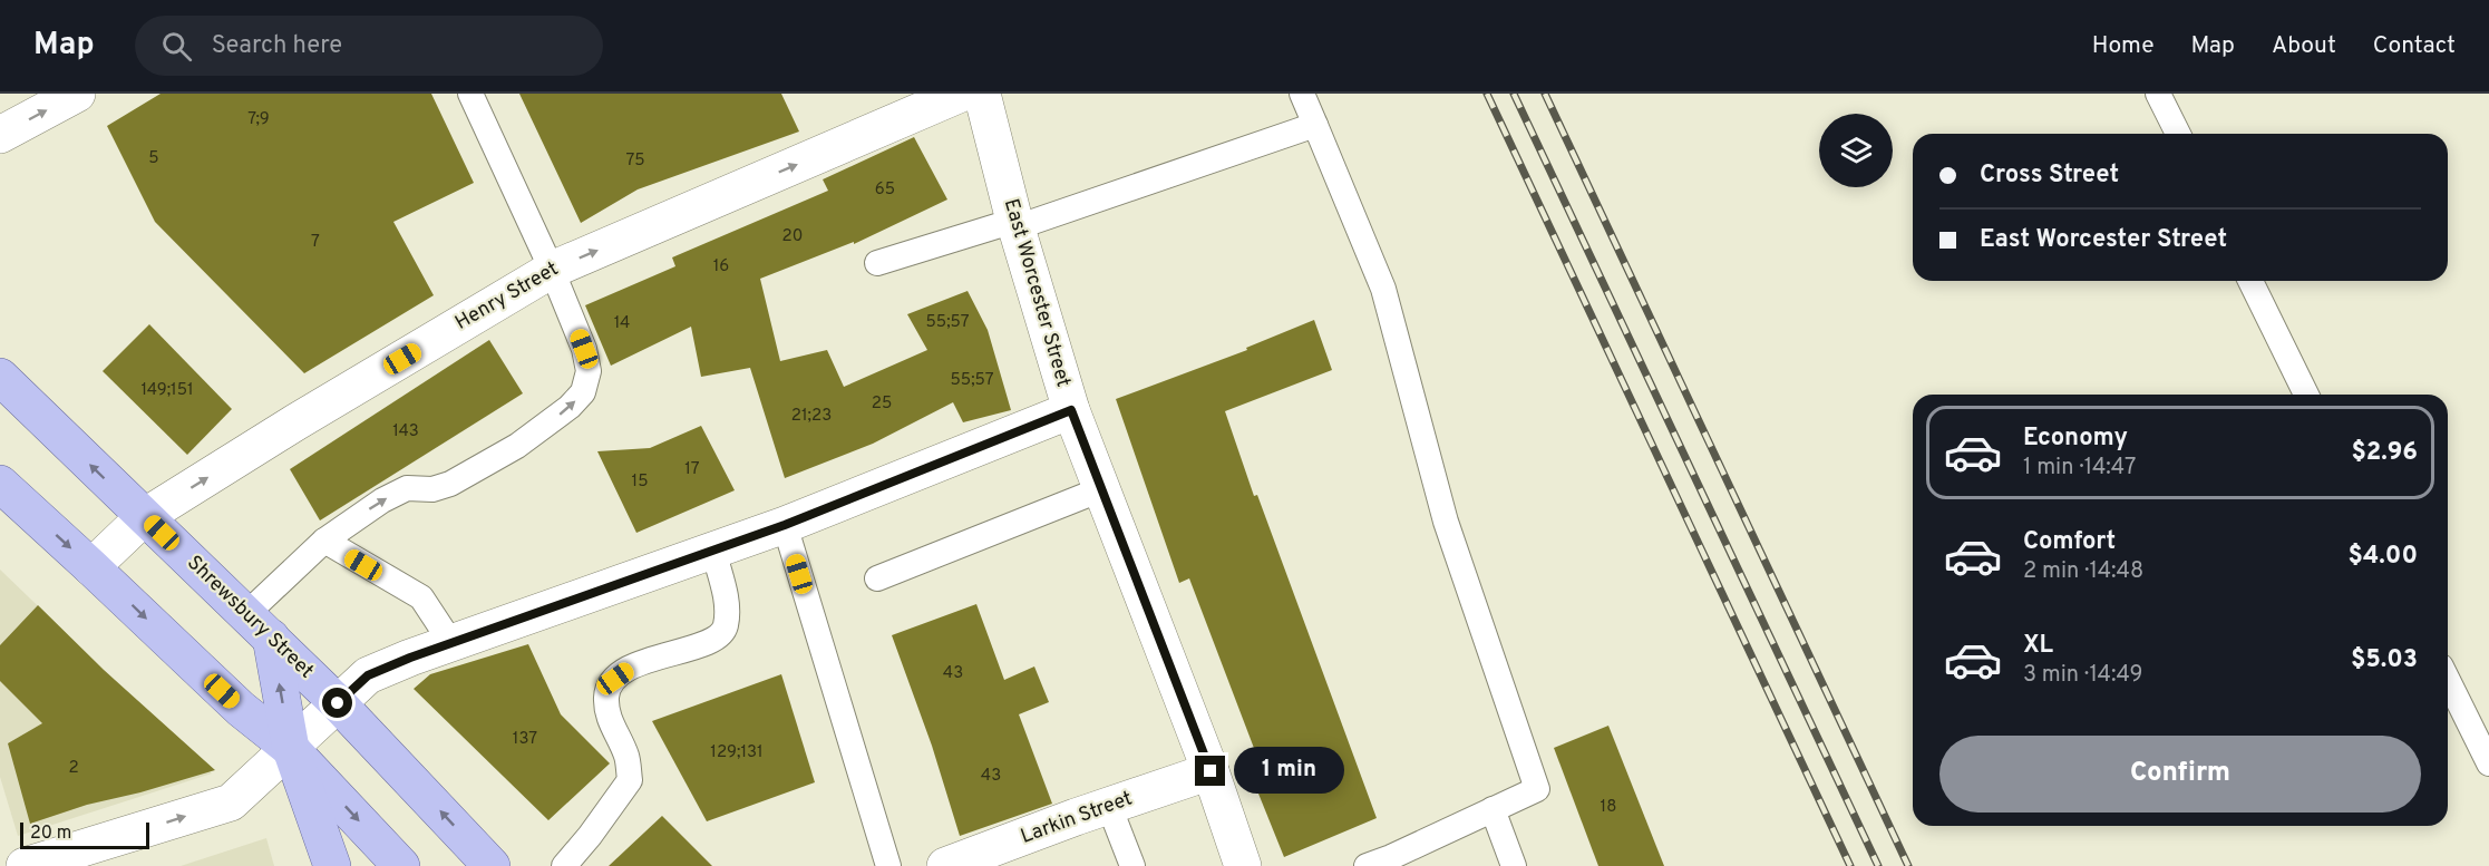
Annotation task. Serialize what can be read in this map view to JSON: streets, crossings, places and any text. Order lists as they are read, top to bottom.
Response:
{
  "streets": {
    "main road": ["Shrewsbury Street"],
    "street": ["East Worcester Street", "Henry Street", "Larkin Street"]
  },
  "crossings": [
    ["East Worcester Street", "Larkin Street"],
    ["Henry Street", "Shrewsbury Street"]
  ],
  "house_numbers": [
    "7;9",
    "5",
    "75",
    "65",
    "20",
    "7",
    "16",
    "55;57",
    "14",
    "55;57",
    "149;151",
    "25",
    "21;23",
    "143",
    "17",
    "15",
    "43",
    "137",
    "129;131",
    "2",
    "43",
    "18"
  ],
  "scale_bar": "20 m",
  "page": {
    "header": "Map",
    "search": "Search here",
    "nav": [
      "Home",
      "Map",
      "About",
      "Contact"
    ],
    "banner": ["Cross Street", "East Worcester Street"],
    "list": [
      {
        "name": "Economy",
        "note": "1 min · 14:47",
        "value": "$2.96"
      },
      {
        "name": "Comfort",
        "note": "2 min · 14:48",
        "value": "$4.00"
      },
      {
        "name": "XL",
        "note": "3 min · 14:49",
        "value": "$5.03"
      }
    ],
    "buttons": "Confirm",
    "bubble": "1 min",
    "scale": "20 m"
  }
}
